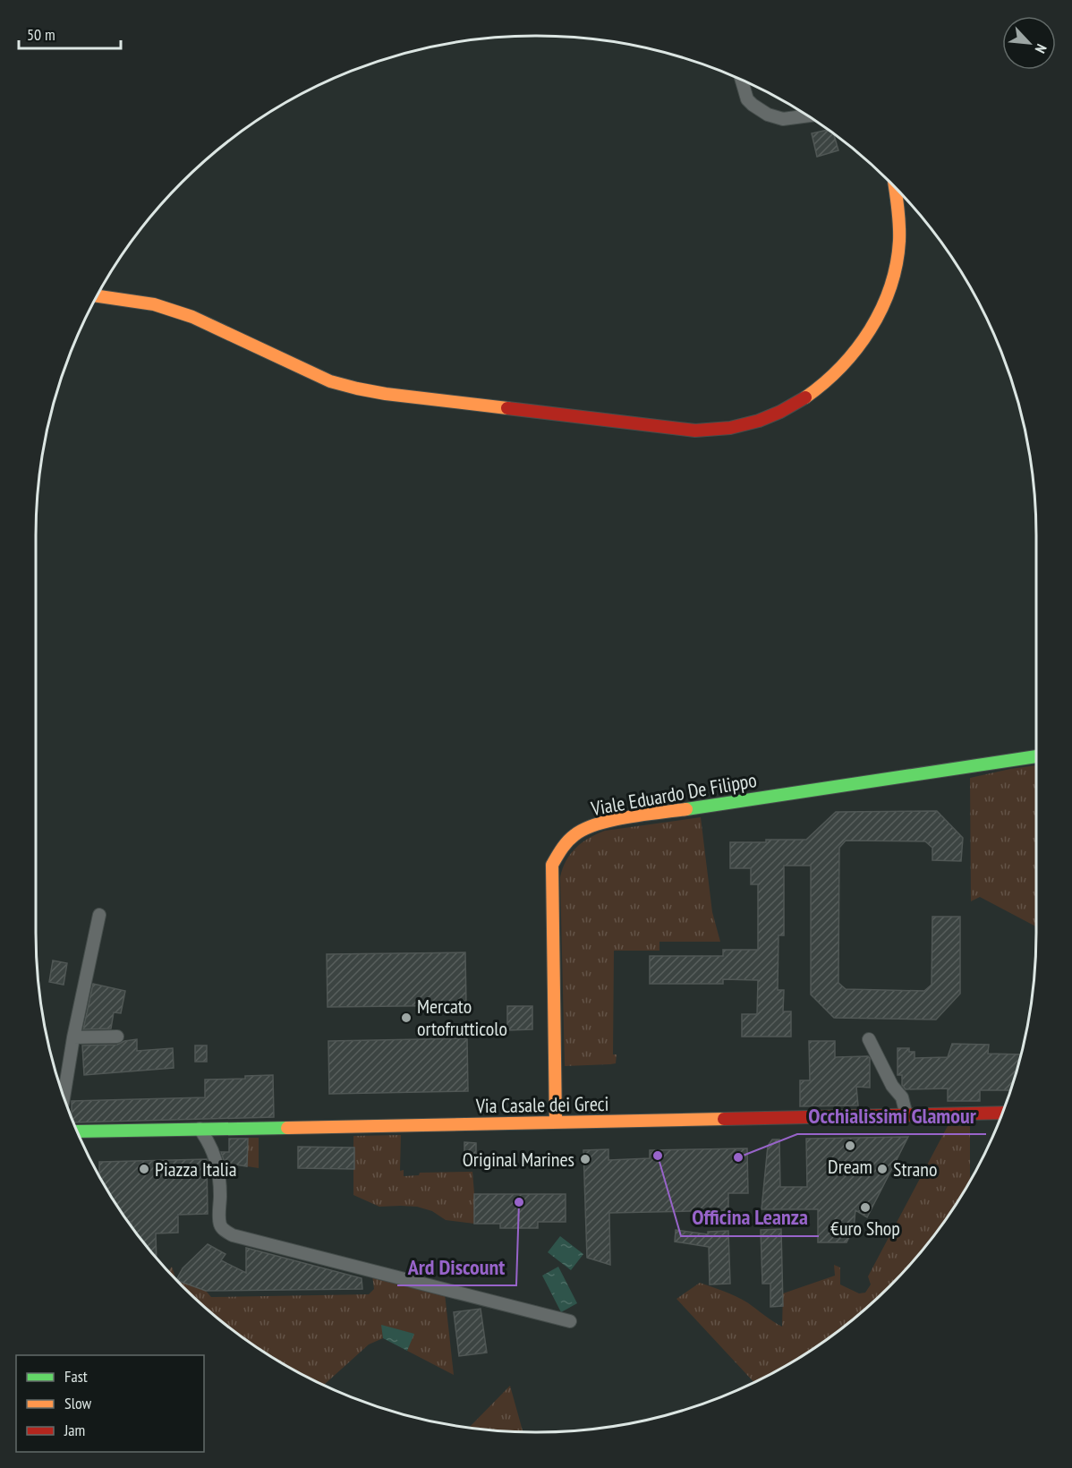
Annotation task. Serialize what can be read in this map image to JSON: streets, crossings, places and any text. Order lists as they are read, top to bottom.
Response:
{
  "streets": {
    "street": ["Viale Eduardo De Filippo", "Via Casale dei Greci"]
  },
  "crossings": [
    ["Viale Eduardo De Filippo", "Via Casale dei Greci"]
  ],
  "places": [
    "Mercato ortofrutticolo",
    "Dream",
    "Officina Leanza",
    "Occhialissimi Glamour",
    "Original Marines",
    "Piazza Italia",
    "Strano",
    "Ard Discount",
    "€uro Shop"
  ],
  "legend": ["Fast", "Slow", "Jam"],
  "scale_bar": "50 m",
  "north": "bottom right"
}
